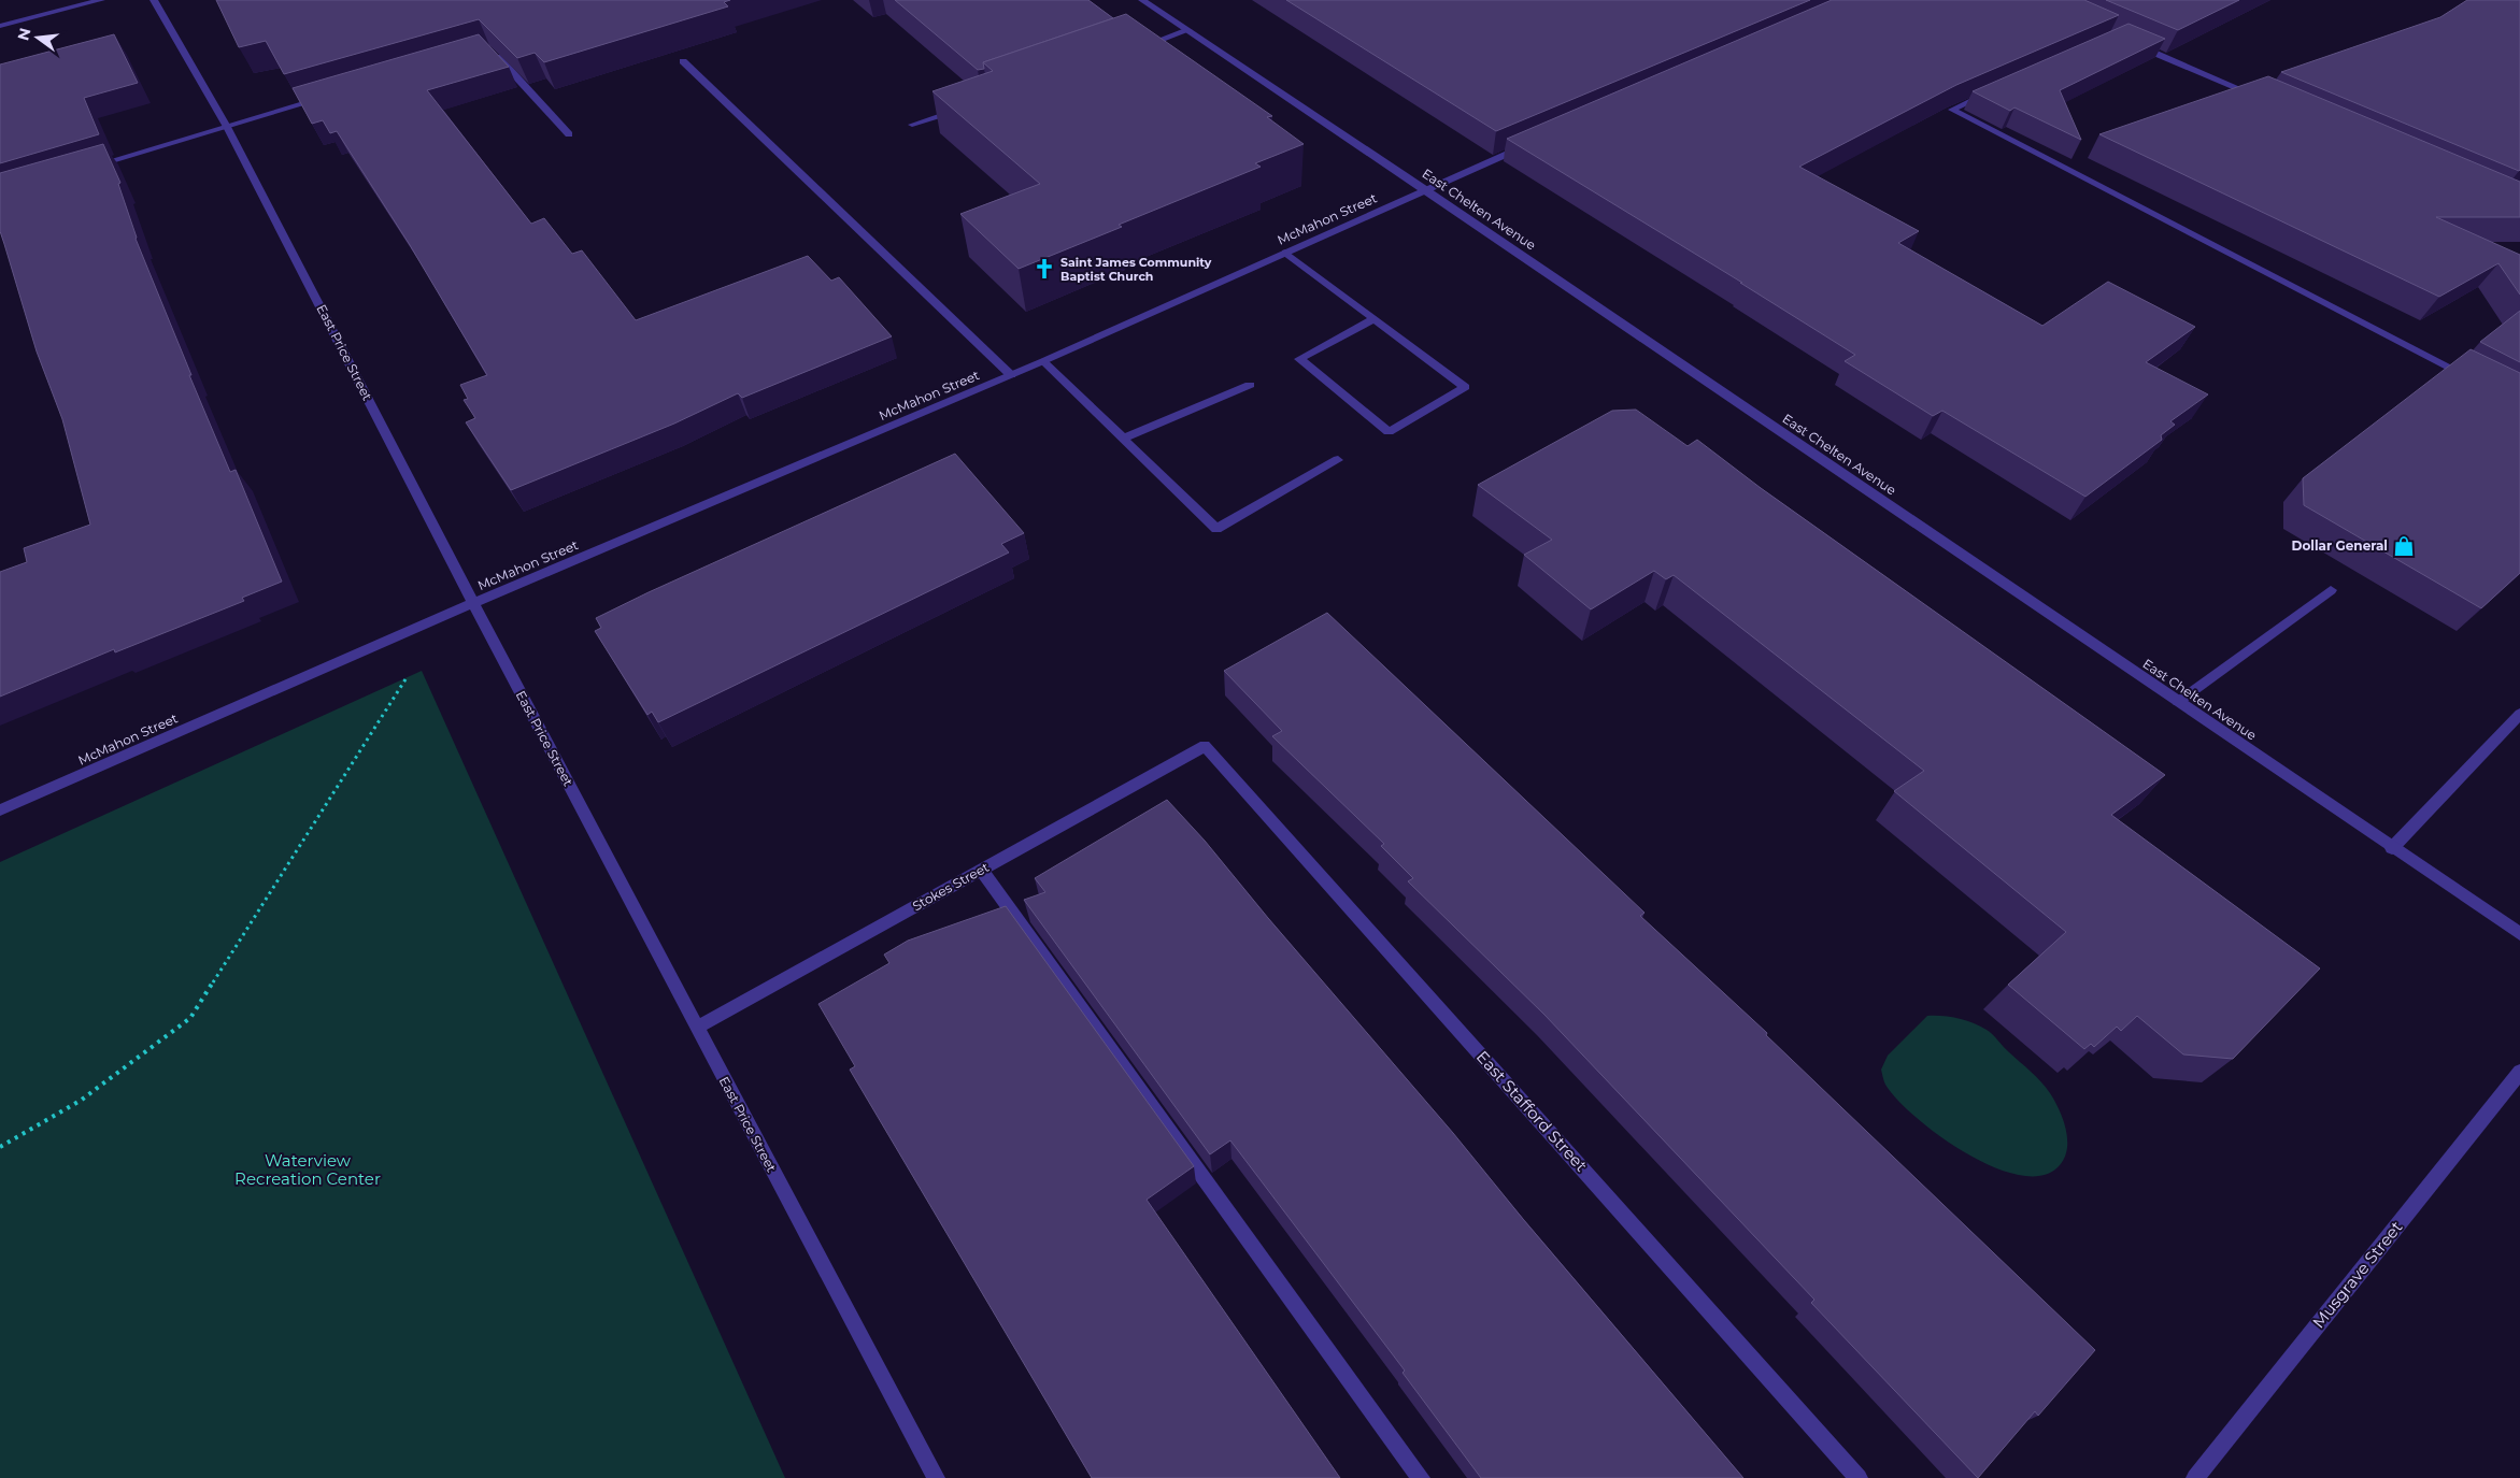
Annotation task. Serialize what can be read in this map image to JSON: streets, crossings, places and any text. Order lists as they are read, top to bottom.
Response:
{
  "streets": {
    "street": [
      "East Chelten Avenue",
      "McMahon Street",
      "East Price Street",
      "Stokes Street",
      "East Stafford Street",
      "Musgrave Street"
    ]
  },
  "crossings": [
    ["East Chelten Avenue", "McMahon Street"],
    ["McMahon Street", "East Price Street"],
    ["East Price Street", "Stokes Street"],
    ["Stokes Street", "East Stafford Street"]
  ],
  "parks": ["Waterview Recreation Center"],
  "places": {
    "church": ["Saint James Community Baptist Church"],
    "shop": ["Dollar General"]
  },
  "north": "left"
}
